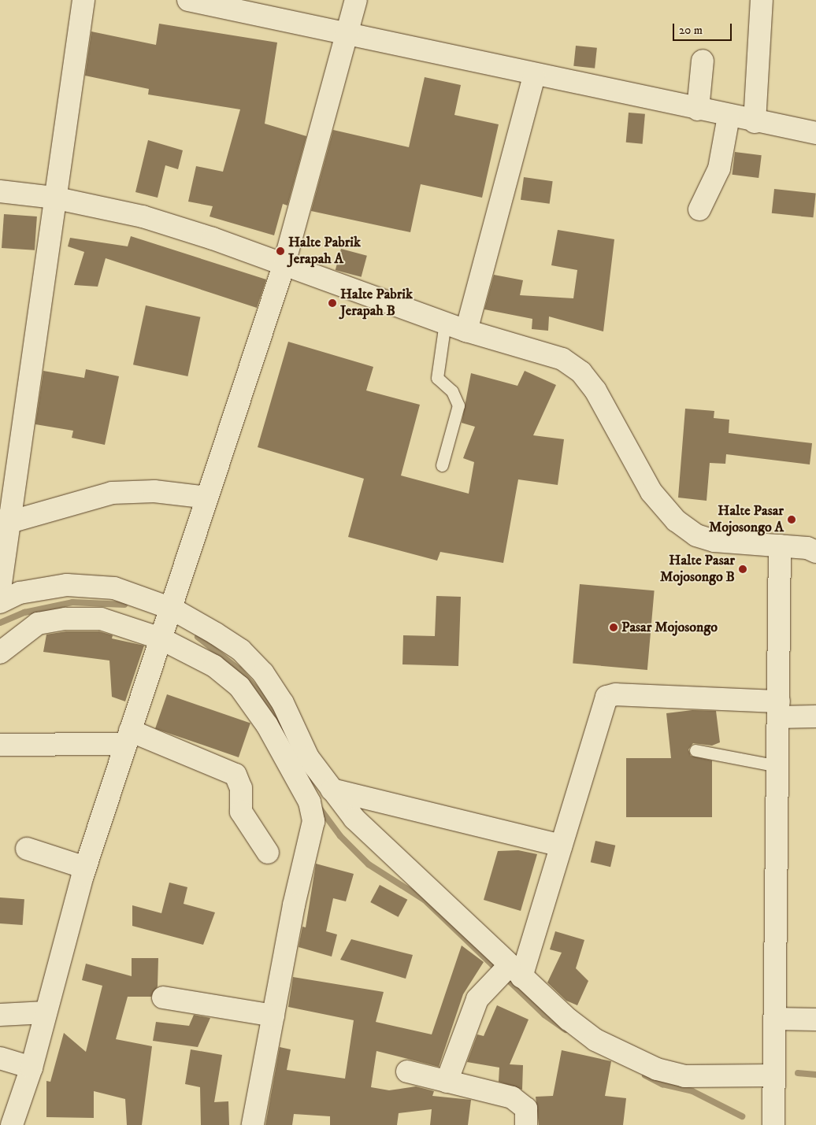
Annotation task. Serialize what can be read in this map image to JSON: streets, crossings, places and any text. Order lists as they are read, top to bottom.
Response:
{
  "places": [
    "Halte Pabrik Jerapah A",
    "Halte Pabrik Jerapah B",
    "Halte Pasar Mojosongo A",
    "Halte Pasar Mojosongo B",
    "Pasar Mojosongo"
  ],
  "scale_bar": "20 m"
}
